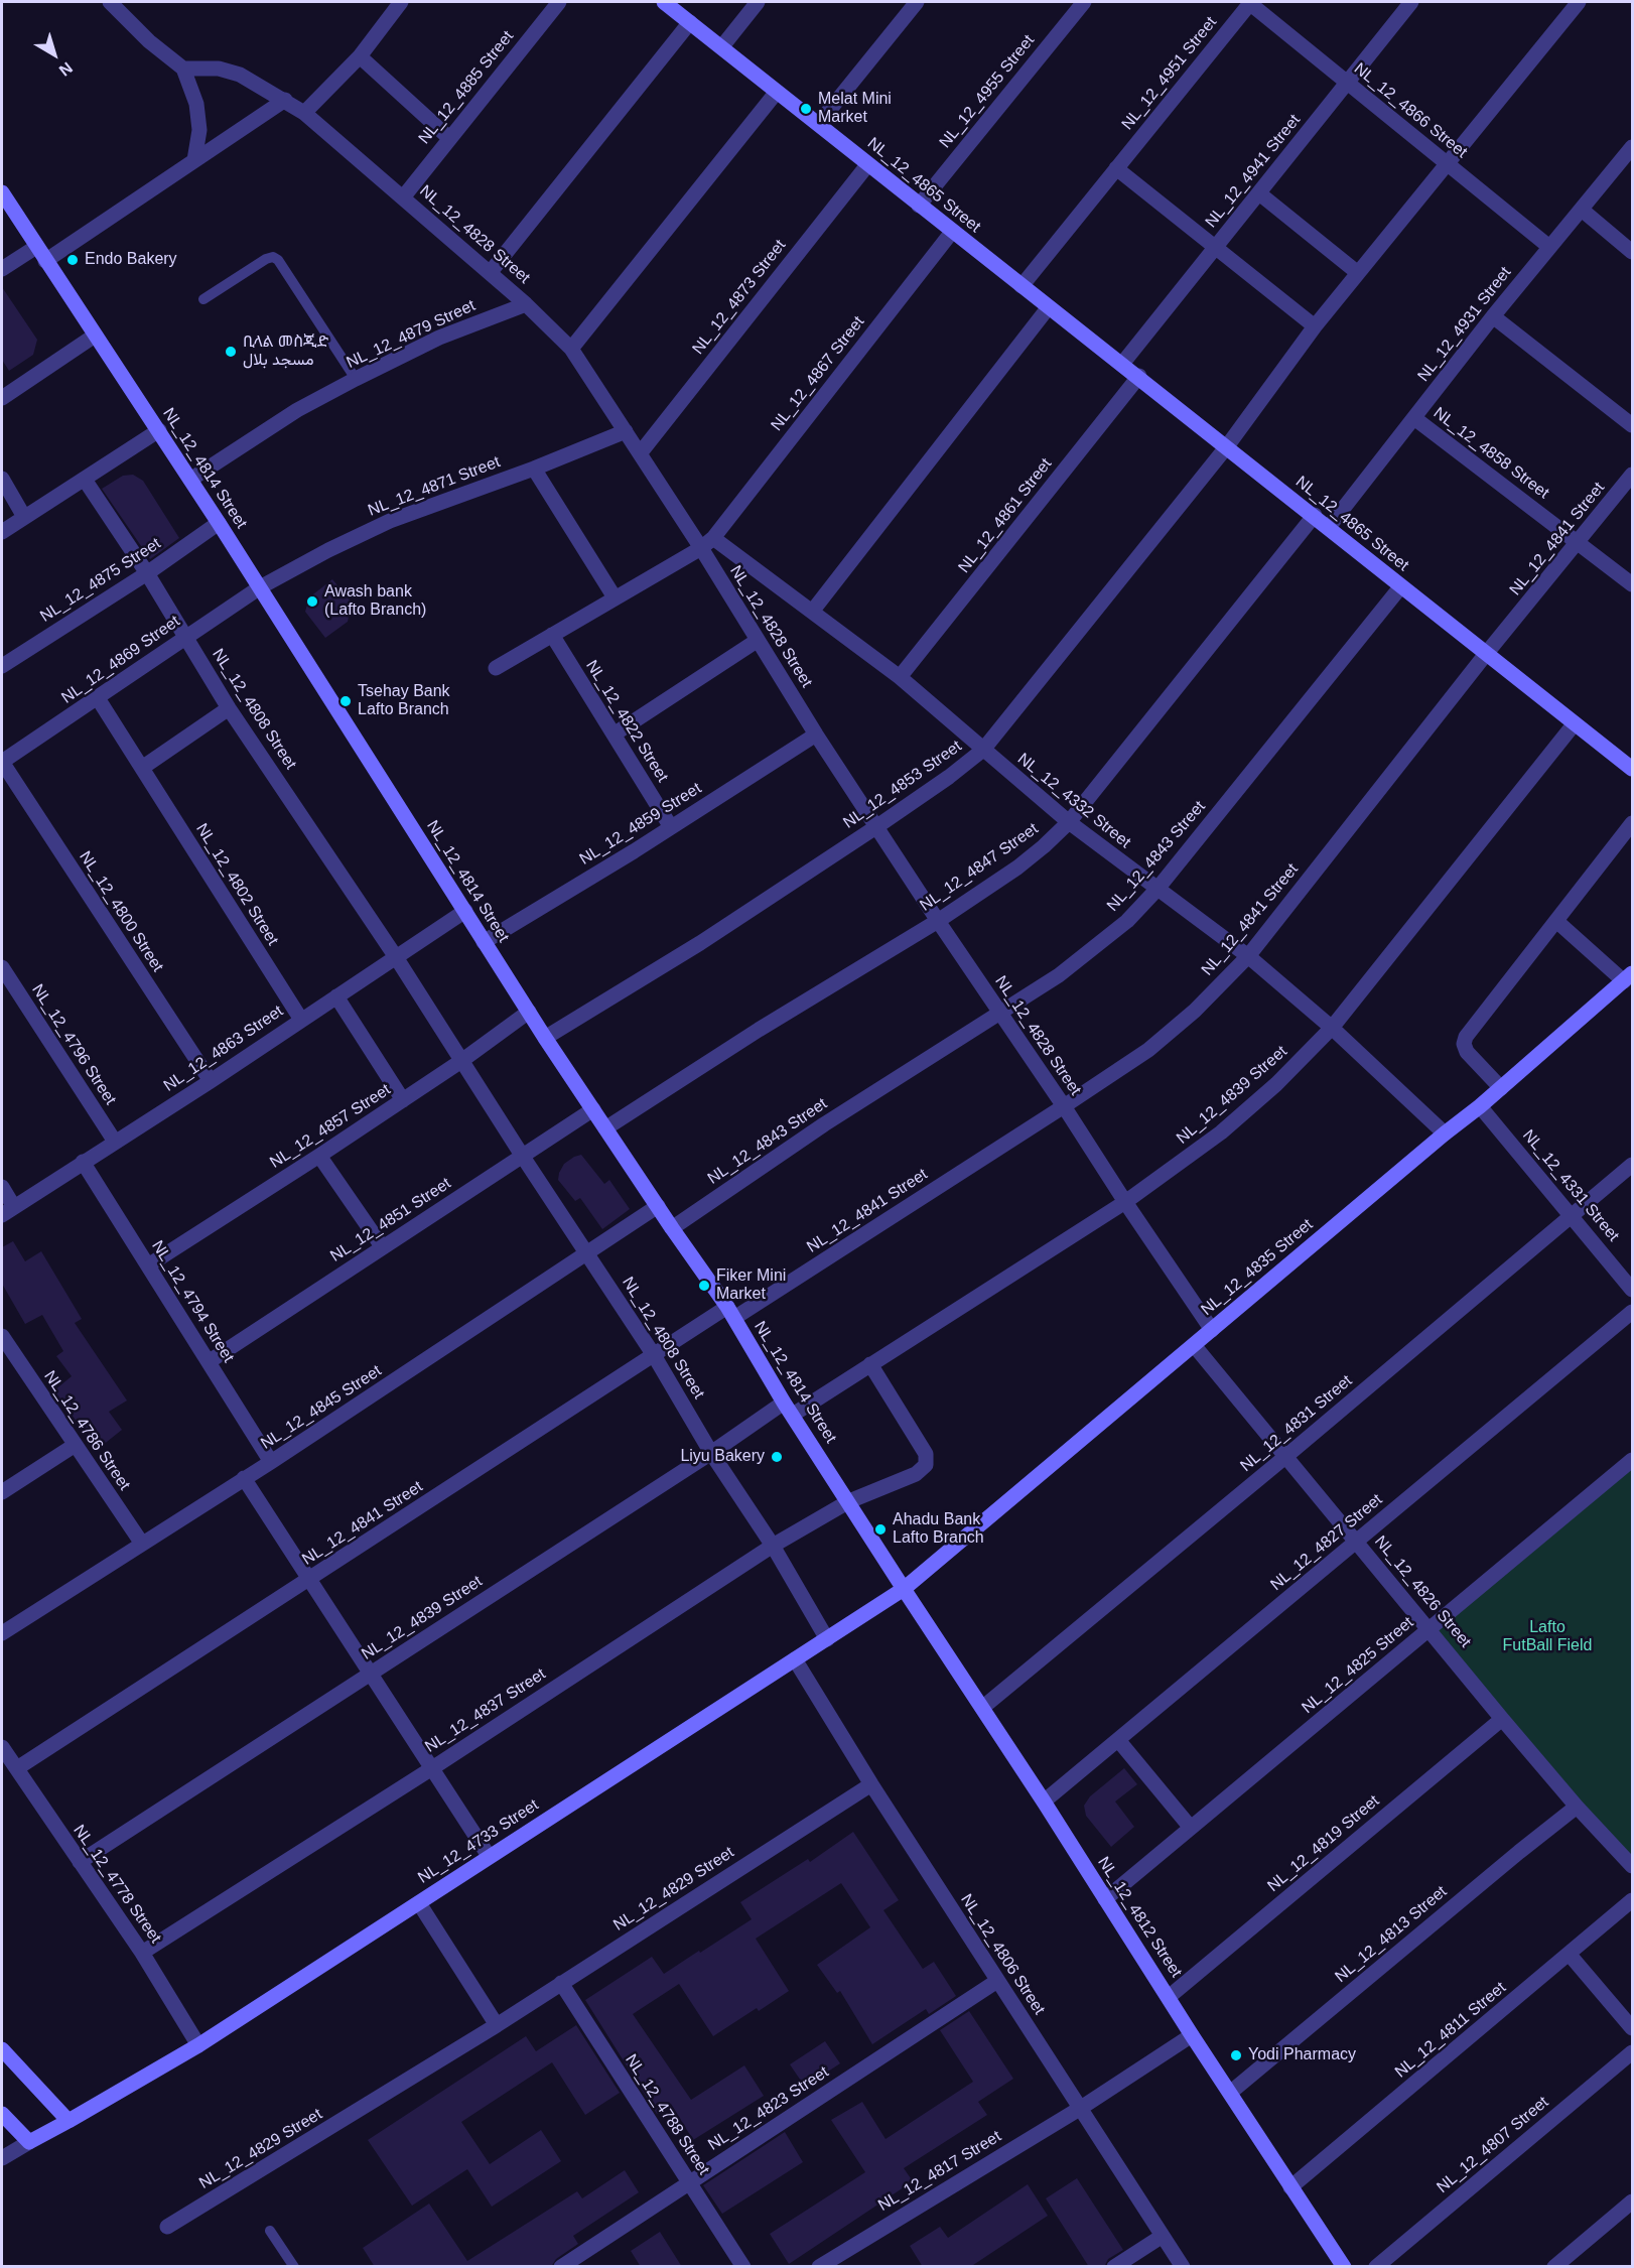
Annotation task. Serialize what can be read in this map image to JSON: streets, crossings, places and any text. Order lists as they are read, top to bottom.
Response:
{
  "streets": {
    "street": [
      "NL_12_4951 Street",
      "NL_12_4885 Street",
      "NL_12_4955 Street",
      "NL_12_4866 Street",
      "NL_12_4941 Street",
      "NL_12_4865 Street",
      "NL_12_4828 Street",
      "NL_12_4873 Street",
      "NL_12_4931 Street",
      "NL_12_4879 Street",
      "NL_12_4867 Street",
      "NL_12_4858 Street",
      "NL_12_4814 Street",
      "NL_12_4871 Street",
      "NL_12_4861 Street",
      "NL_12_4841 Street",
      "NL_12_4875 Street",
      "NL_12_4869 Street",
      "NL_12_4808 Street",
      "NL_12_4822 Street",
      "NL_12_4853 Street",
      "NL_12_4332 Street",
      "NL_12_4859 Street",
      "NL_12_4843 Street",
      "NL_12_4847 Street",
      "NL_12_4802 Street",
      "NL_12_4800 Street",
      "NL_12_4796 Street",
      "NL_12_4863 Street",
      "NL_12_4839 Street",
      "NL_12_4857 Street",
      "NL_12_4331 Street",
      "NL_12_4851 Street",
      "NL_12_4835 Street",
      "NL_12_4794 Street",
      "NL_12_4845 Street",
      "NL_12_4831 Street",
      "NL_12_4786 Street",
      "NL_12_4827 Street",
      "NL_12_4826 Street",
      "NL_12_4825 Street",
      "NL_12_4837 Street",
      "NL_12_4733 Street",
      "NL_12_4819 Street",
      "NL_12_4778 Street",
      "NL_12_4829 Street",
      "NL_12_4812 Street",
      "NL_12_4813 Street",
      "NL_12_4806 Street",
      "NL_12_4811 Street",
      "NL_12_4823 Street",
      "NL_12_4788 Street",
      "NL_12_4807 Street",
      "NL_12_4817 Street"
    ]
  },
  "crossings": [
    ["NL_12_4951 Street", "NL_12_4866 Street"],
    ["NL_12_4951 Street", "NL_12_4865 Street"],
    ["NL_12_4885 Street", "NL_12_4828 Street"],
    ["NL_12_4955 Street", "NL_12_4865 Street"],
    ["NL_12_4866 Street", "NL_12_4941 Street"],
    ["NL_12_4866 Street", "NL_12_4931 Street"],
    ["NL_12_4866 Street", "NL_12_4853 Street"],
    ["NL_12_4941 Street", "NL_12_4865 Street"],
    ["NL_12_4865 Street", "NL_12_4873 Street"],
    ["NL_12_4865 Street", "NL_12_4931 Street"],
    ["NL_12_4865 Street", "NL_12_4867 Street"],
    ["NL_12_4865 Street", "NL_12_4861 Street"],
    ["NL_12_4865 Street", "NL_12_4841 Street"],
    ["NL_12_4865 Street", "NL_12_4853 Street"],
    ["NL_12_4865 Street", "NL_12_4843 Street"],
    ["NL_12_4865 Street", "NL_12_4847 Street"],
    ["NL_12_4865 Street", "NL_12_4839 Street"],
    ["NL_12_4828 Street", "NL_12_4873 Street"],
    ["NL_12_4828 Street", "NL_12_4879 Street"],
    ["NL_12_4828 Street", "NL_12_4871 Street"],
    ["NL_12_4828 Street", "NL_12_4841 Street"],
    ["NL_12_4828 Street", "NL_12_4853 Street"],
    ["NL_12_4828 Street", "NL_12_4859 Street"],
    ["NL_12_4828 Street", "NL_12_4843 Street"],
    ["NL_12_4828 Street", "NL_12_4847 Street"],
    ["NL_12_4828 Street", "NL_12_4839 Street"],
    ["NL_12_4828 Street", "NL_12_4835 Street"],
    ["NL_12_4931 Street", "NL_12_4858 Street"],
    ["NL_12_4879 Street", "NL_12_4814 Street"],
    ["NL_12_4867 Street", "NL_12_4332 Street"],
    ["NL_12_4858 Street", "NL_12_4841 Street"],
    ["NL_12_4814 Street", "NL_12_4871 Street"],
    ["NL_12_4814 Street", "NL_12_4841 Street"],
    ["NL_12_4814 Street", "NL_12_4875 Street"],
    ["NL_12_4814 Street", "NL_12_4869 Street"],
    ["NL_12_4814 Street", "NL_12_4853 Street"],
    ["NL_12_4814 Street", "NL_12_4859 Street"],
    ["NL_12_4814 Street", "NL_12_4843 Street"],
    ["NL_12_4814 Street", "NL_12_4847 Street"],
    ["NL_12_4814 Street", "NL_12_4863 Street"],
    ["NL_12_4814 Street", "NL_12_4839 Street"],
    ["NL_12_4814 Street", "NL_12_4857 Street"],
    ["NL_12_4814 Street", "NL_12_4851 Street"],
    ["NL_12_4814 Street", "NL_12_4835 Street"],
    ["NL_12_4814 Street", "NL_12_4845 Street"],
    ["NL_12_4814 Street", "NL_12_4837 Street"],
    ["NL_12_4814 Street", "NL_12_4733 Street"],
    ["NL_12_4814 Street", "NL_12_4812 Street"],
    ["NL_12_4871 Street", "NL_12_4869 Street"],
    ["NL_12_4861 Street", "NL_12_4332 Street"],
    ["NL_12_4841 Street", "NL_12_4808 Street"],
    ["NL_12_4841 Street", "NL_12_4332 Street"],
    ["NL_12_4841 Street", "NL_12_4778 Street"],
    ["NL_12_4875 Street", "NL_12_4808 Street"],
    ["NL_12_4869 Street", "NL_12_4808 Street"],
    ["NL_12_4869 Street", "NL_12_4802 Street"],
    ["NL_12_4869 Street", "NL_12_4800 Street"],
    ["NL_12_4808 Street", "NL_12_4863 Street"],
    ["NL_12_4808 Street", "NL_12_4839 Street"],
    ["NL_12_4808 Street", "NL_12_4857 Street"],
    ["NL_12_4808 Street", "NL_12_4851 Street"],
    ["NL_12_4808 Street", "NL_12_4845 Street"],
    ["NL_12_4808 Street", "NL_12_4837 Street"],
    ["NL_12_4808 Street", "NL_12_4733 Street"],
    ["NL_12_4822 Street", "NL_12_4859 Street"],
    ["NL_12_4853 Street", "NL_12_4332 Street"],
    ["NL_12_4332 Street", "NL_12_4843 Street"],
    ["NL_12_4332 Street", "NL_12_4847 Street"],
    ["NL_12_4332 Street", "NL_12_4839 Street"],
    ["NL_12_4332 Street", "NL_12_4835 Street"],
    ["NL_12_4802 Street", "NL_12_4863 Street"],
    ["NL_12_4800 Street", "NL_12_4863 Street"],
    ["NL_12_4796 Street", "NL_12_4863 Street"],
    ["NL_12_4863 Street", "NL_12_4794 Street"],
    ["NL_12_4839 Street", "NL_12_4837 Street"],
    ["NL_12_4839 Street", "NL_12_4778 Street"],
    ["NL_12_4857 Street", "NL_12_4794 Street"],
    ["NL_12_4331 Street", "NL_12_4835 Street"],
    ["NL_12_4331 Street", "NL_12_4831 Street"],
    ["NL_12_4851 Street", "NL_12_4794 Street"],
    ["NL_12_4835 Street", "NL_12_4826 Street"],
    ["NL_12_4835 Street", "NL_12_4733 Street"],
    ["NL_12_4835 Street", "NL_12_4812 Street"],
    ["NL_12_4794 Street", "NL_12_4845 Street"],
    ["NL_12_4845 Street", "NL_12_4786 Street"],
    ["NL_12_4831 Street", "NL_12_4826 Street"],
    ["NL_12_4831 Street", "NL_12_4812 Street"],
    ["NL_12_4827 Street", "NL_12_4826 Street"],
    ["NL_12_4827 Street", "NL_12_4812 Street"],
    ["NL_12_4826 Street", "NL_12_4825 Street"],
    ["NL_12_4826 Street", "NL_12_4819 Street"],
    ["NL_12_4826 Street", "NL_12_4813 Street"],
    ["NL_12_4825 Street", "NL_12_4812 Street"],
    ["NL_12_4837 Street", "NL_12_4778 Street"],
    ["NL_12_4733 Street", "NL_12_4778 Street"],
    ["NL_12_4733 Street", "NL_12_4812 Street"],
    ["NL_12_4733 Street", "NL_12_4806 Street"],
    ["NL_12_4819 Street", "NL_12_4812 Street"],
    ["NL_12_4829 Street", "NL_12_4806 Street"],
    ["NL_12_4829 Street", "NL_12_4788 Street"],
    ["NL_12_4812 Street", "NL_12_4813 Street"],
    ["NL_12_4812 Street", "NL_12_4811 Street"],
    ["NL_12_4812 Street", "NL_12_4817 Street"],
    ["NL_12_4806 Street", "NL_12_4823 Street"],
    ["NL_12_4806 Street", "NL_12_4817 Street"],
    ["NL_12_4823 Street", "NL_12_4788 Street"]
  ],
  "parks": ["Lafto FutBall Field"],
  "places": [
    "Melat Mini Market",
    "Endo Bakery",
    "ቢላል መስጂድ مسجد بلال",
    "Awash bank (Lafto Branch)",
    "Tsehay Bank Lafto Branch",
    "Fiker Mini Market",
    "Liyu Bakery",
    "Ahadu Bank Lafto Branch",
    "Yodi Pharmacy"
  ],
  "north": "bottom right"
}
